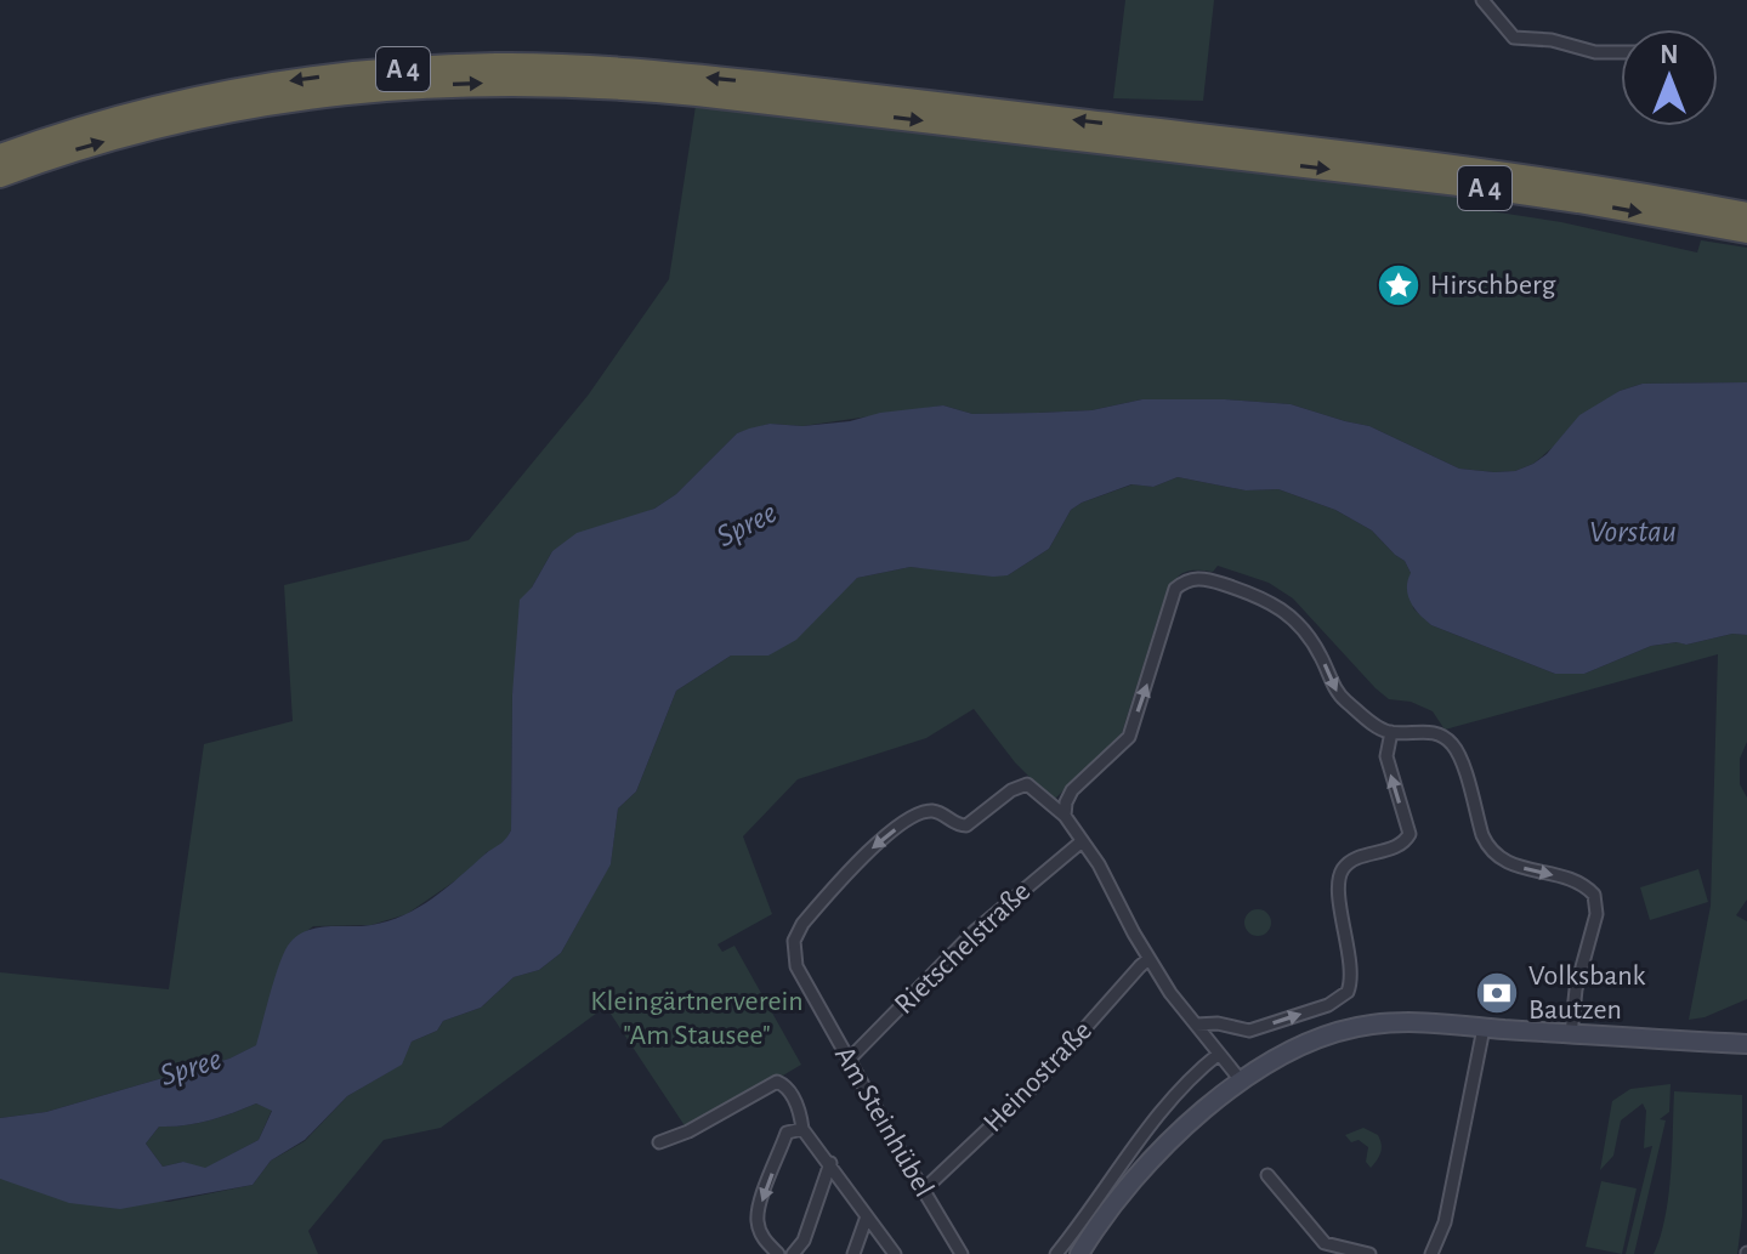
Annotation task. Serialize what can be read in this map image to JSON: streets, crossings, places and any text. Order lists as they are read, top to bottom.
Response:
{
  "streets": {
    "highway": ["A 4"],
    "street": ["Rietschelstraße", "Heinostraße", "Am Steinhübel"]
  },
  "crossings": [
    ["Rietschelstraße", "Am Steinhübel"],
    ["Heinostraße", "Am Steinhübel"]
  ],
  "water": ["Spree", "Vorstau"],
  "parks": ["Kleingärtnerverein \"Am Stausee\""],
  "places": {
    "place": ["Hirschberg"],
    "bank": ["Volksbank Bautzen"]
  },
  "north": "top"
}
